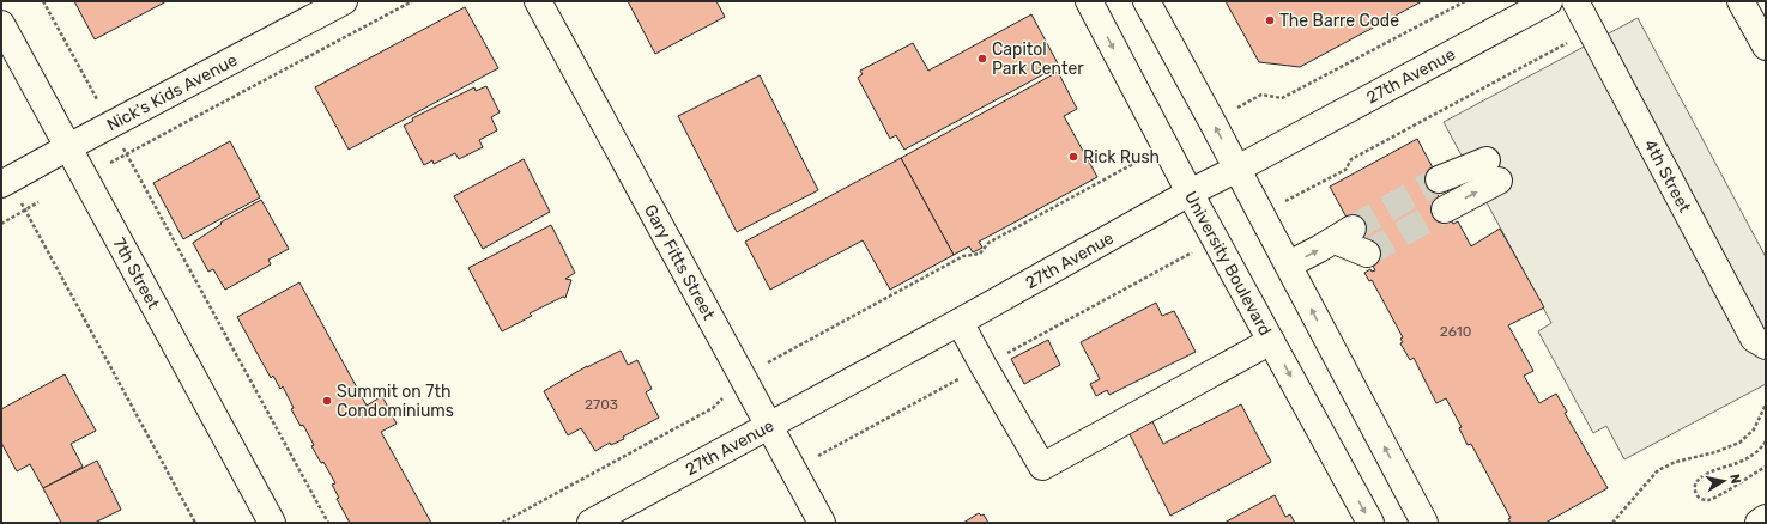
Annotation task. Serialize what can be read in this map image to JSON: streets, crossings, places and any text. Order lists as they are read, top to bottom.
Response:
{
  "streets": {
    "main road": [
      "27th Avenue",
      "Nick's Kids Avenue",
      "4th Street",
      "Gary Fitts Street",
      "University Boulevard",
      "7th Street"
    ]
  },
  "crossings": [
    ["27th Avenue", "Gary Fitts Street"],
    ["27th Avenue", "University Boulevard"],
    ["Nick's Kids Avenue", "7th Street"]
  ],
  "places": [
    "The Barre Code",
    "Capitol Park Center",
    "Rick Rush",
    "Summit on 7th Condominiums"
  ],
  "house_numbers": ["2610", "2703"],
  "north": "right"
}
